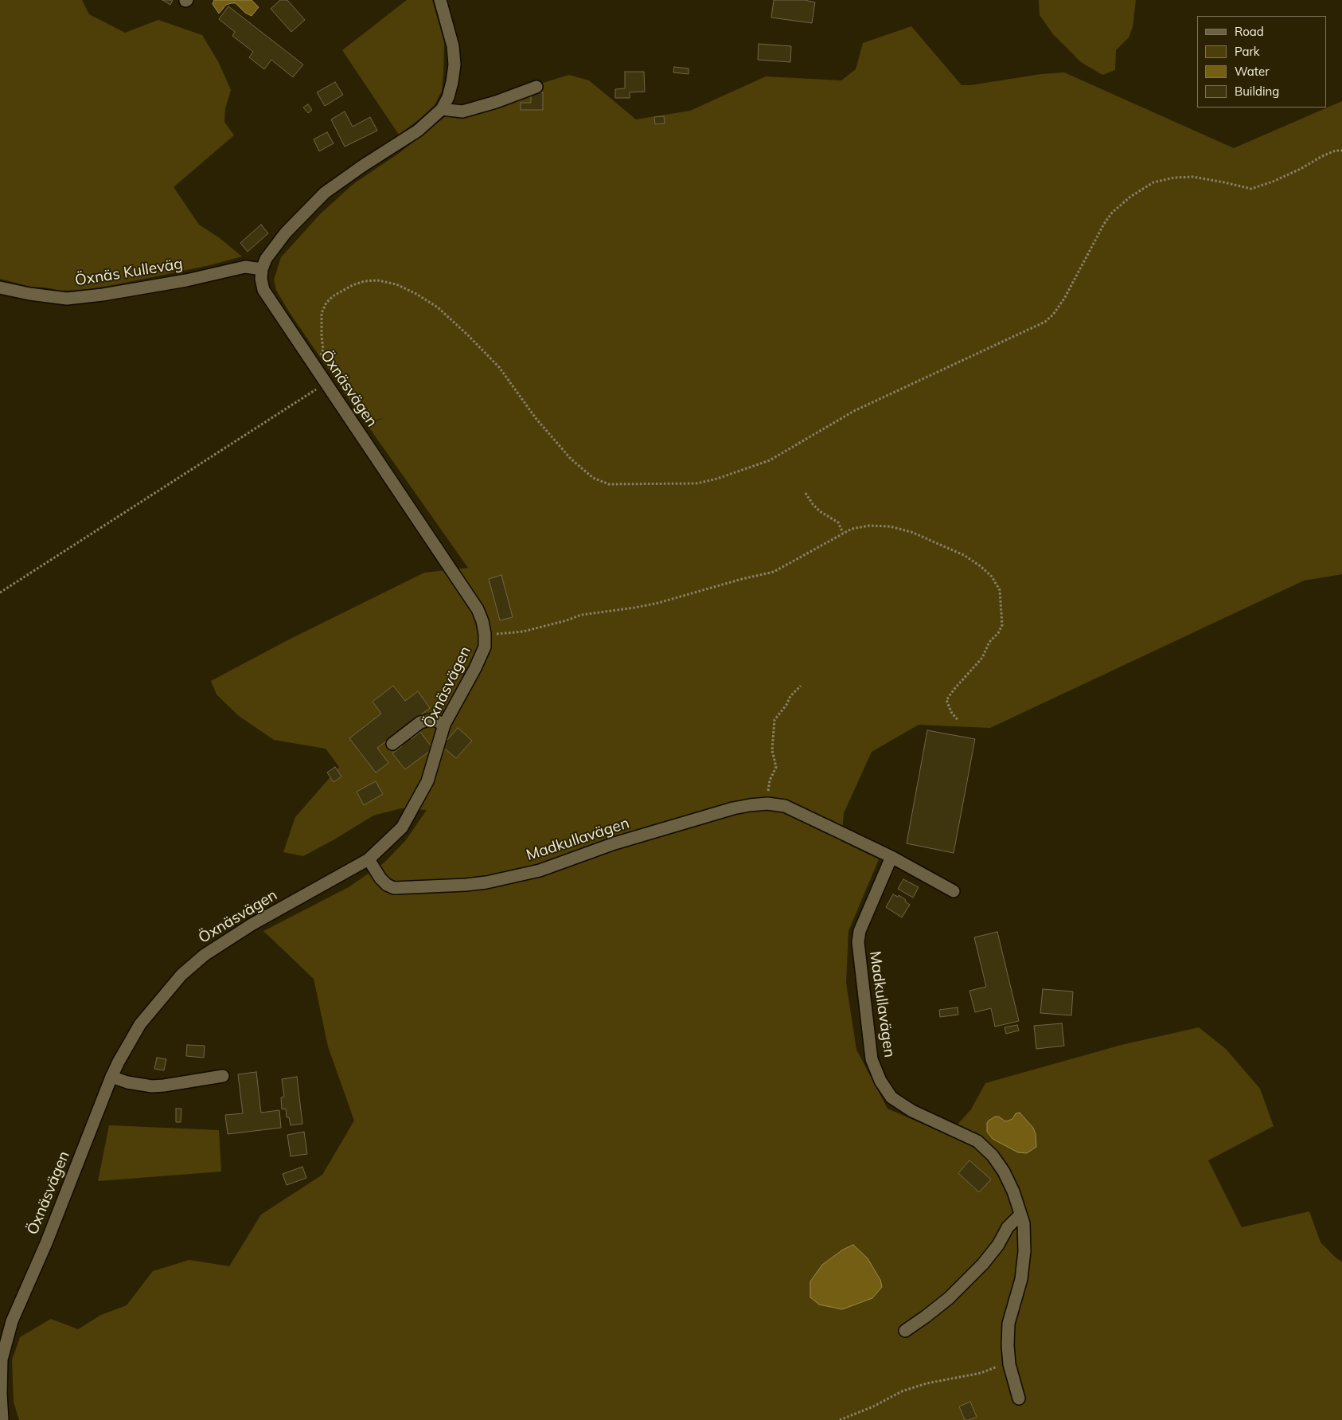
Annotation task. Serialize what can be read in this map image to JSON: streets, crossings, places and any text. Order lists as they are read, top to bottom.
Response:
{
  "streets": {
    "street": ["Öxnäs Kulleväg", "Öxnäsvägen", "Madkullavägen"]
  },
  "crossings": [
    ["Öxnäs Kulleväg", "Öxnäsvägen"],
    ["Öxnäsvägen", "Madkullavägen"]
  ],
  "legend": [
    "Road",
    "Park",
    "Water",
    "Building"
  ]
}
